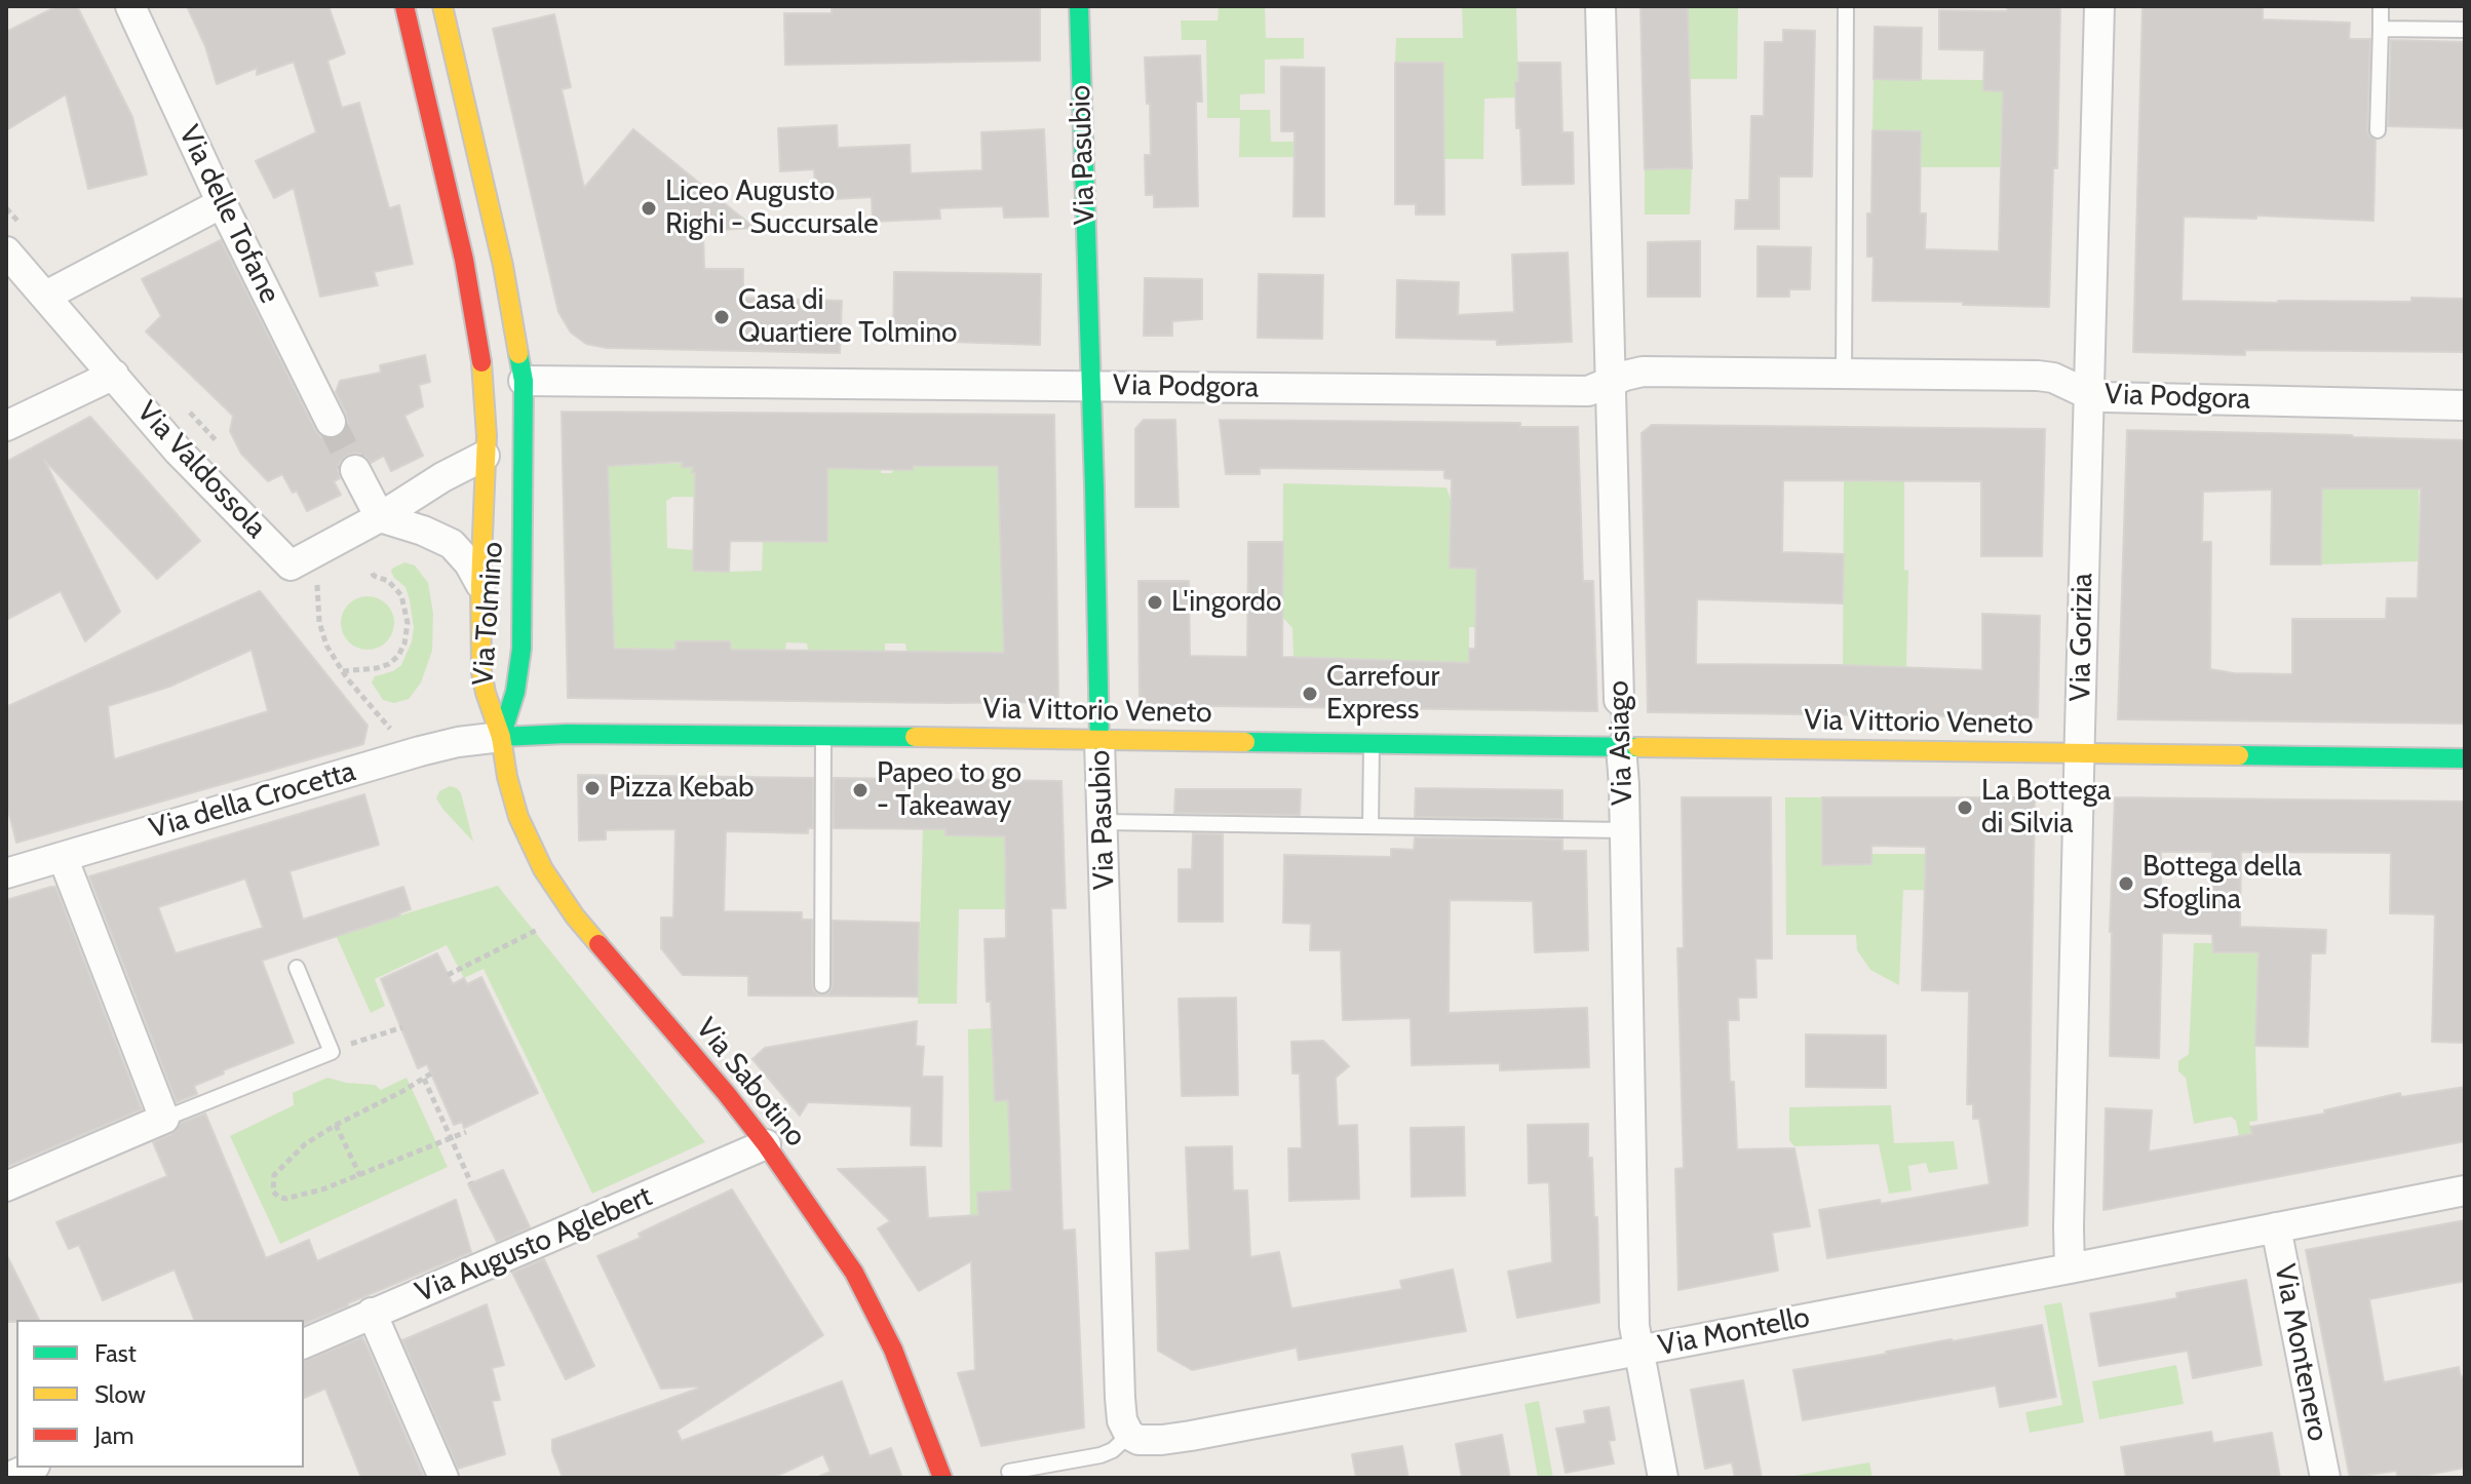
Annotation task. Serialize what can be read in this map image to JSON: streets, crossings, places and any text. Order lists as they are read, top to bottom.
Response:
{
  "streets": {
    "street": [
      "Via Pasubio",
      "Via delle Tofane",
      "Via Podgora",
      "Via Valdossola",
      "Via Tolmino",
      "Via Gorizia",
      "Via Vittorio Veneto",
      "Via Asiago",
      "Via della Crocetta",
      "Via Sabotino",
      "Via Augusto Aglebert",
      "Via Montello",
      "Via Montenero"
    ]
  },
  "crossings": [
    ["Via Pasubio", "Via Podgora"],
    ["Via Pasubio", "Via Vittorio Veneto"],
    ["Via Pasubio", "Via Montello"],
    ["Via Podgora", "Via Tolmino"],
    ["Via Podgora", "Via Gorizia"],
    ["Via Podgora", "Via Asiago"],
    ["Via Valdossola", "Via Tolmino"],
    ["Via Tolmino", "Via Vittorio Veneto"],
    ["Via Tolmino", "Via della Crocetta"],
    ["Via Tolmino", "Via Sabotino"],
    ["Via Gorizia", "Via Vittorio Veneto"],
    ["Via Gorizia", "Via Montello"],
    ["Via Vittorio Veneto", "Via Asiago"],
    ["Via Vittorio Veneto", "Via della Crocetta"],
    ["Via Vittorio Veneto", "Via Sabotino"],
    ["Via Asiago", "Via Montello"],
    ["Via della Crocetta", "Via Sabotino"],
    ["Via Sabotino", "Via Augusto Aglebert"],
    ["Via Montello", "Via Montenero"]
  ],
  "places": [
    "Liceo Augusto Righi - Succursale",
    "Casa di Quartiere Tolmino",
    "L'ingordo",
    "Carrefour Express",
    "Pizza Kebab",
    "Papeo to go - Takeaway",
    "La Bottega di Silvia",
    "Bottega della Sfoglina"
  ],
  "legend": ["Fast", "Slow", "Jam"]
}
